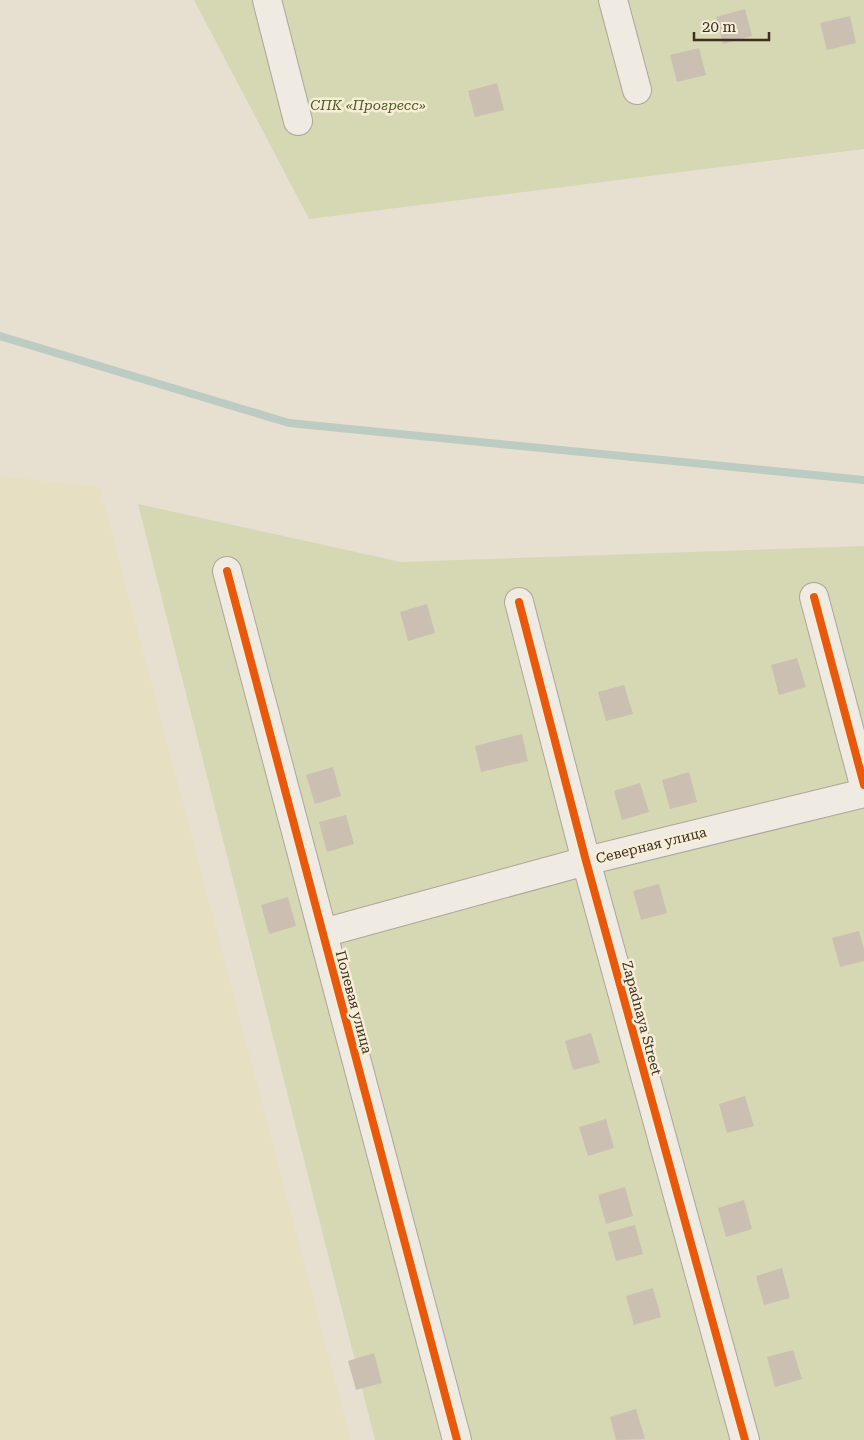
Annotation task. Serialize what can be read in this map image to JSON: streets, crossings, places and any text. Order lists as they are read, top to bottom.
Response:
{
  "streets": {
    "street": ["Северная улица", "Полевая улица", "Zapadnaya Street"]
  },
  "crossings": [
    ["Северная улица", "Полевая улица"],
    ["Северная улица", "Zapadnaya Street"]
  ],
  "parks": ["СПК «Прогресс»"],
  "scale_bar": "20 m"
}
